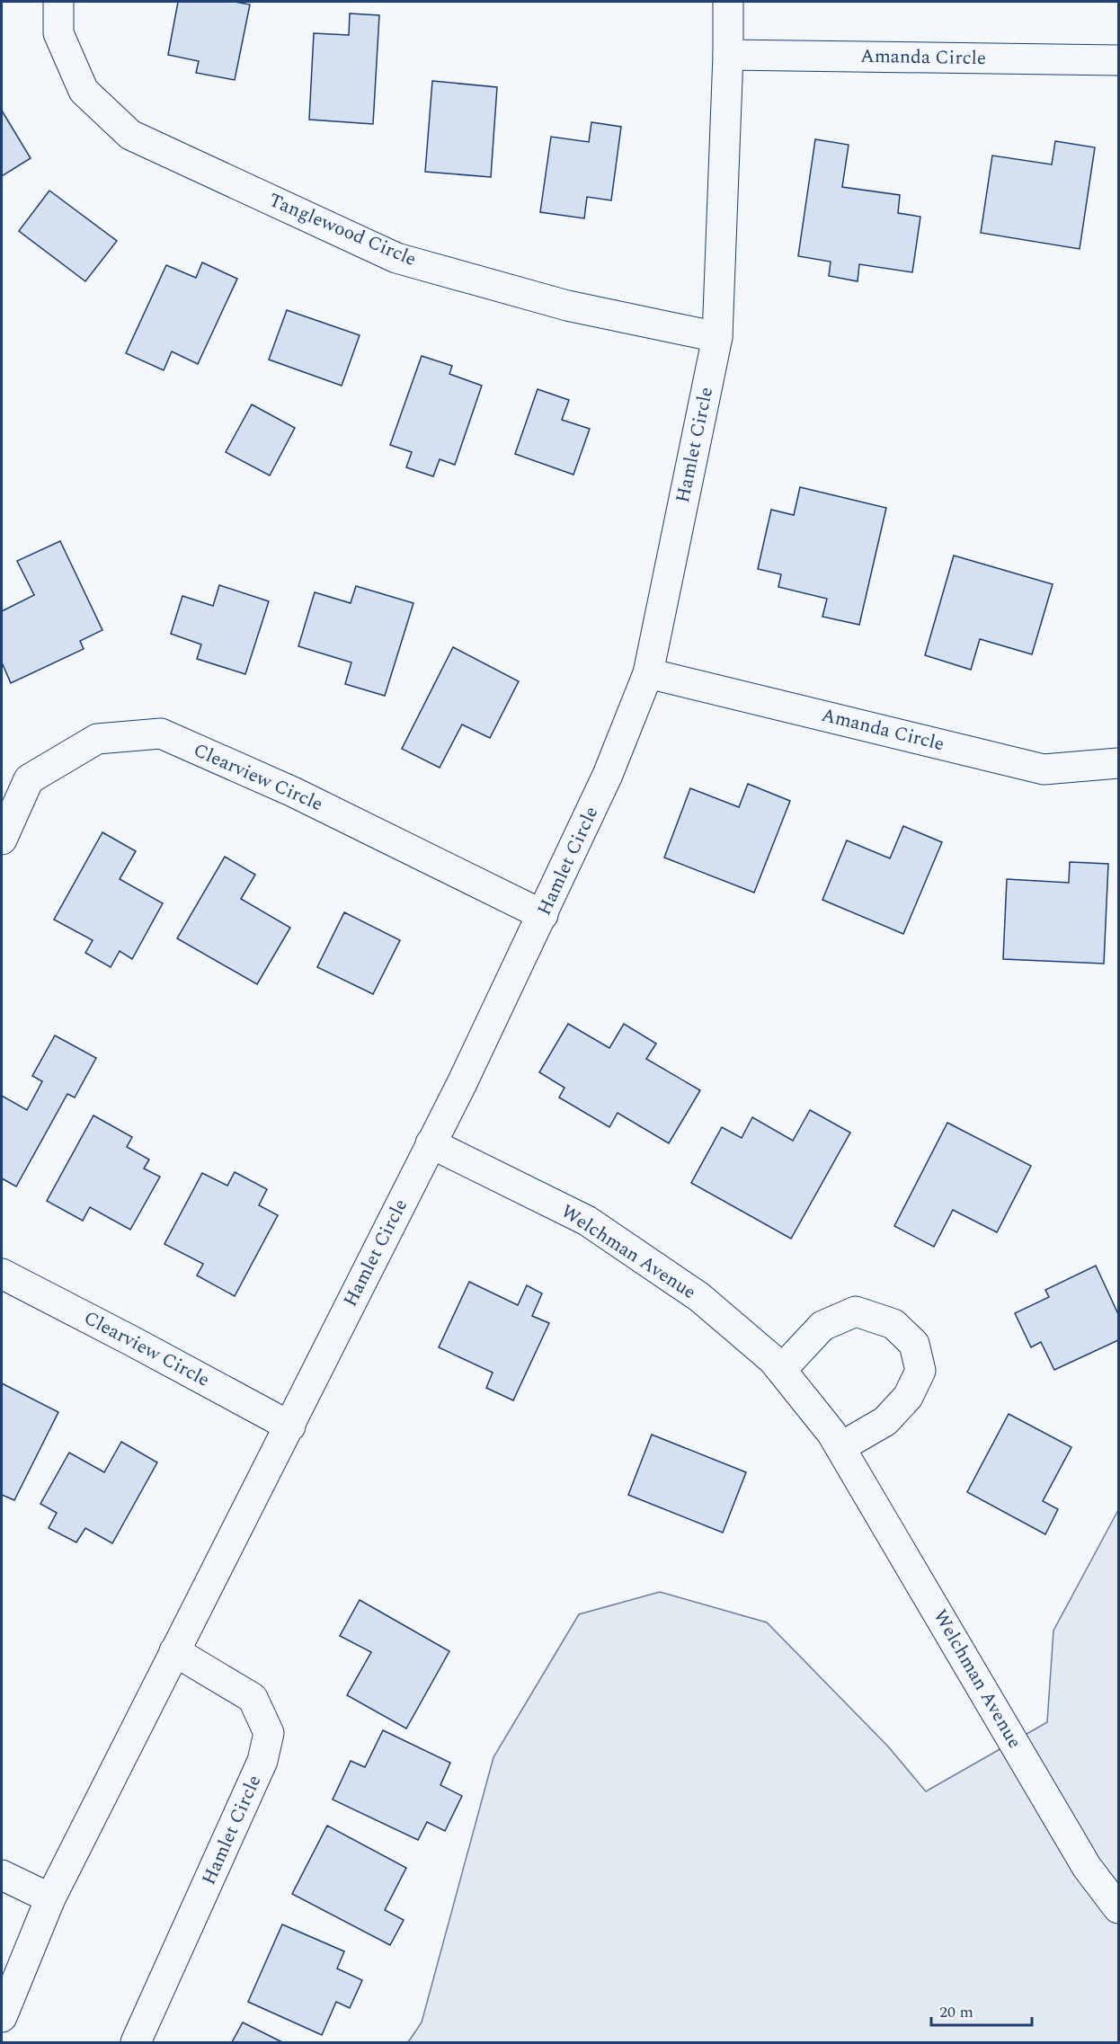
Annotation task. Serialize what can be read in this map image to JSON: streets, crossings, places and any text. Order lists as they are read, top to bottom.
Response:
{
  "streets": {
    "street": [
      "Amanda Circle",
      "Tanglewood Circle",
      "Hamlet Circle",
      "Clearview Circle",
      "Welchman Avenue"
    ]
  },
  "crossings": [
    ["Amanda Circle", "Hamlet Circle"],
    ["Tanglewood Circle", "Hamlet Circle"],
    ["Hamlet Circle", "Clearview Circle"],
    ["Hamlet Circle", "Welchman Avenue"]
  ],
  "scale_bar": "20 m"
}
